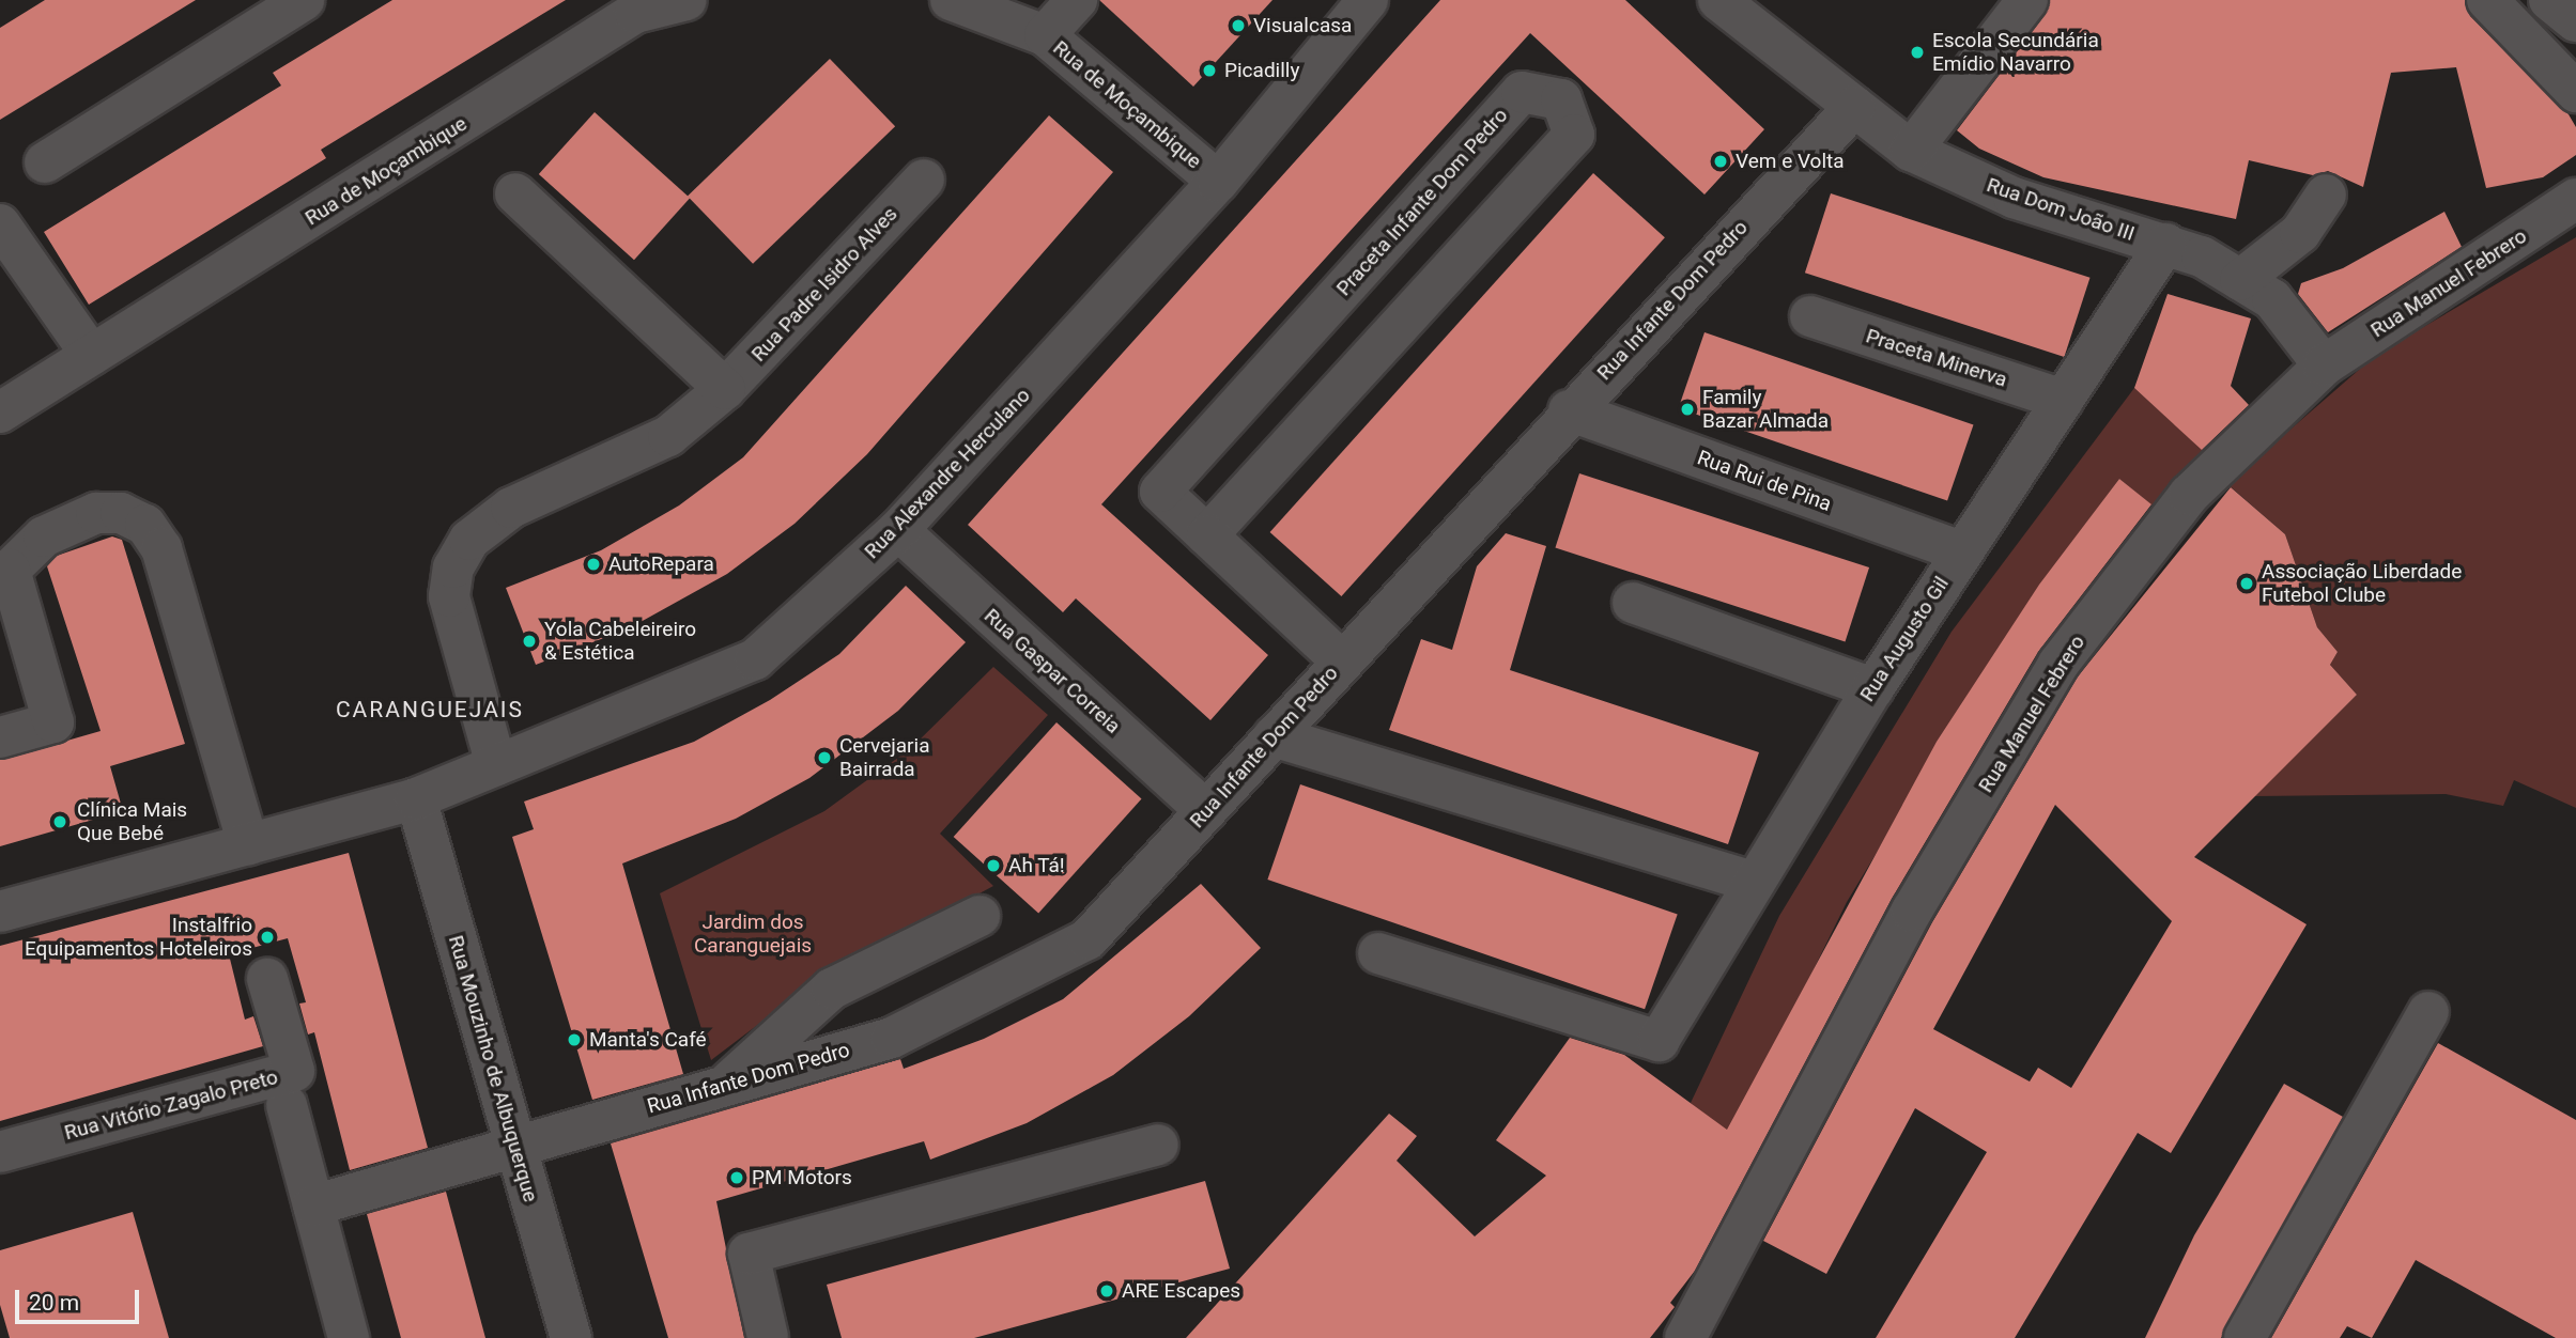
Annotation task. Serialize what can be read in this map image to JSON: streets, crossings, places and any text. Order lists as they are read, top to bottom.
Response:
{
  "streets": {
    "street": [
      "Rua de Moçambique",
      "Praceta Infante Dom Pedro",
      "Rua Dom João III",
      "Rua Manuel Febrero",
      "Rua Padre Isidro Alves",
      "Rua Infante Dom Pedro",
      "Praceta Minerva",
      "Rua Alexandre Herculano",
      "Rua Rui de Pina",
      "Rua Augusto Gil",
      "Rua Gaspar Correia",
      "Rua Mouzinho de Albuquerque",
      "Rua Vitório Zagalo Preto"
    ]
  },
  "crossings": [
    ["Rua de Moçambique", "Rua Alexandre Herculano"],
    ["Praceta Infante Dom Pedro", "Rua Infante Dom Pedro"],
    ["Rua Dom João III", "Rua Manuel Febrero"],
    ["Rua Dom João III", "Rua Infante Dom Pedro"],
    ["Rua Dom João III", "Rua Augusto Gil"],
    ["Rua Padre Isidro Alves", "Rua Alexandre Herculano"],
    ["Rua Infante Dom Pedro", "Rua Rui de Pina"],
    ["Rua Infante Dom Pedro", "Rua Gaspar Correia"],
    ["Rua Infante Dom Pedro", "Rua Mouzinho de Albuquerque"],
    ["Praceta Minerva", "Rua Augusto Gil"],
    ["Rua Alexandre Herculano", "Rua Gaspar Correia"],
    ["Rua Alexandre Herculano", "Rua Mouzinho de Albuquerque"],
    ["Rua Rui de Pina", "Rua Augusto Gil"]
  ],
  "districts": ["CARANGUEJAIS"],
  "parks": ["Jardim dos Caranguejais"],
  "places": [
    "Visualcasa",
    "Escola Secundária Emídio Navarro",
    "Picadilly",
    "Vem e Volta",
    "Family Bazar Almada",
    "AutoRepara",
    "Associação Liberdade Futebol Clube",
    "Yola Cabeleireiro & Estética",
    "Cervejaria Bairrada",
    "Clínica Mais Que Bebé",
    "Ah Tá!",
    "Instalfrio Equipamentos Hoteleiros",
    "Manta's Café",
    "PM Motors",
    "ARE Escapes"
  ],
  "scale_bar": "20 m"
}
